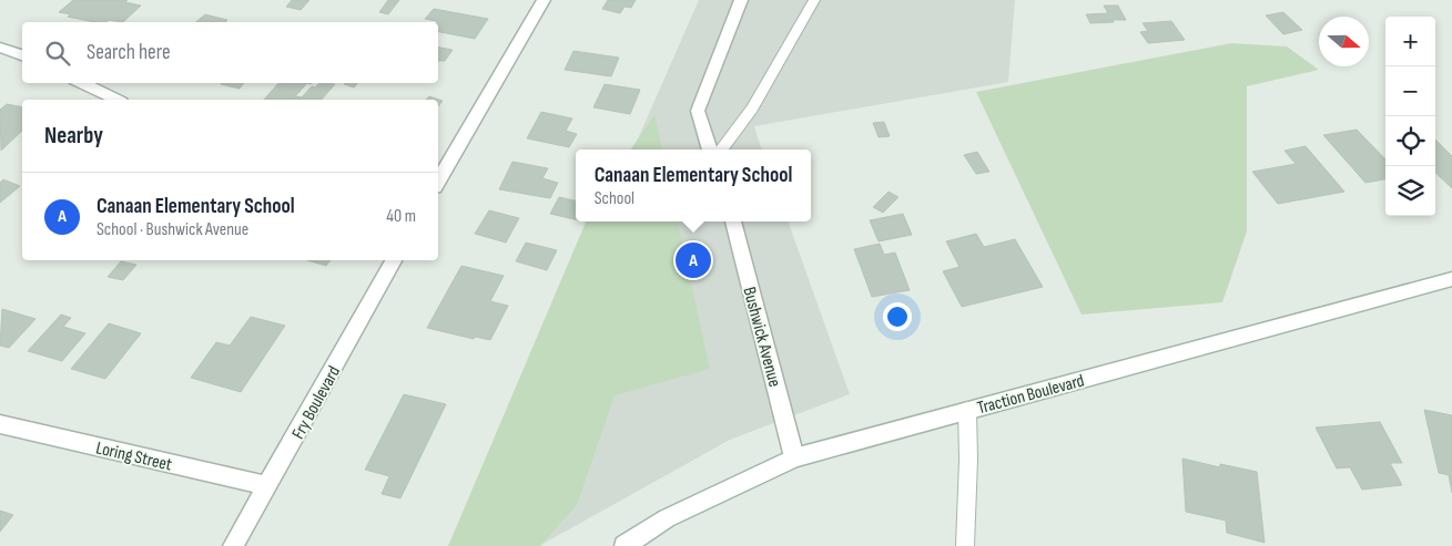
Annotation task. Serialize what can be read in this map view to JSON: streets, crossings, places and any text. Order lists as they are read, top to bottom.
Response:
{
  "streets": {
    "street": [
      "Bushwick Avenue",
      "Traction Boulevard",
      "Fry Boulevard",
      "Loring Street"
    ]
  },
  "crossings": [
    ["Bushwick Avenue", "Traction Boulevard"],
    ["Fry Boulevard", "Loring Street"]
  ],
  "north": "right",
  "page": {
    "map_buttons": ["+", "−"],
    "search": "Search here",
    "heading": "Nearby",
    "popup": ["Canaan Elementary School", "School"],
    "list": [
      {
        "mark": "A",
        "name": "Canaan Elementary School",
        "note": "School · Bushwick Avenue",
        "value": "40 m"
      }
    ],
    "pins": "A"
  }
}
